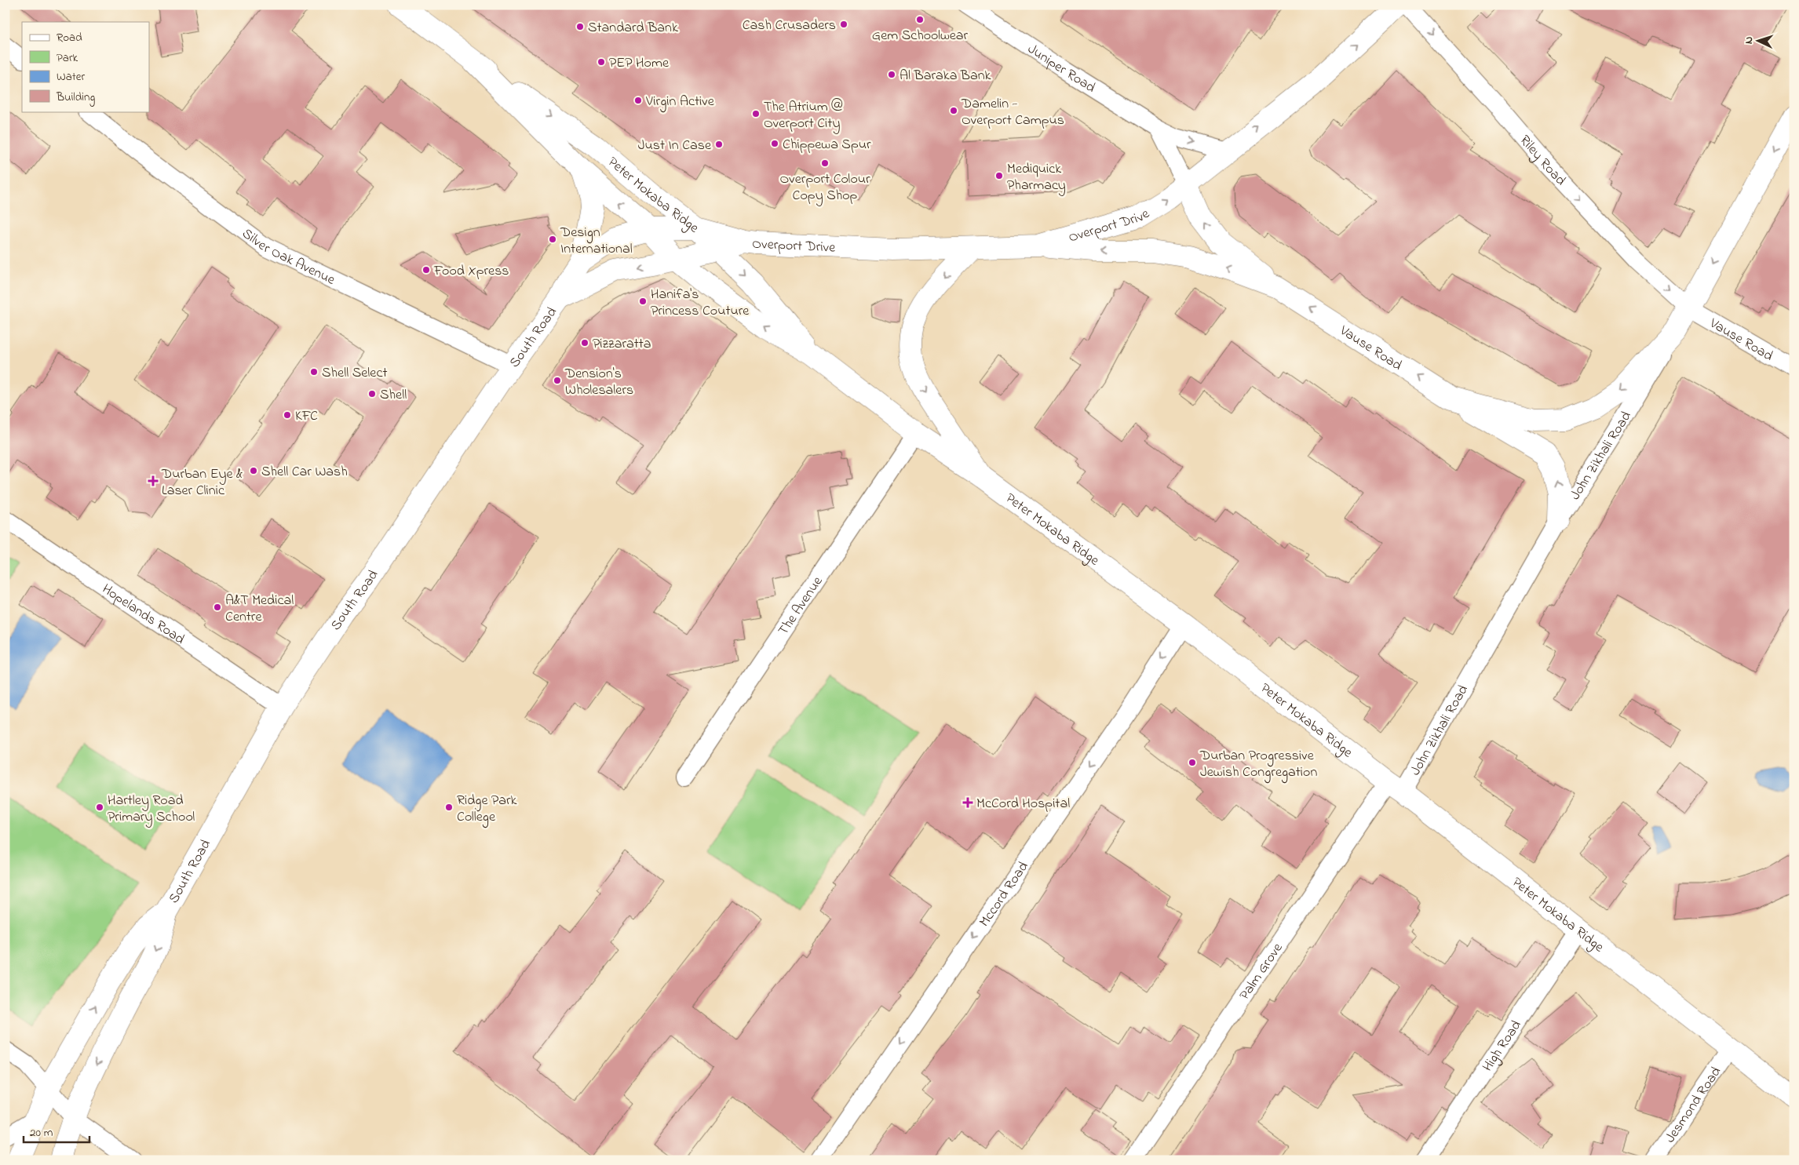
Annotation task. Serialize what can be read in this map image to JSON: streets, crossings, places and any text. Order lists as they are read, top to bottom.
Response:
{
  "streets": {
    "main road": [
      "Peter Mokaba Ridge",
      "Overport Drive",
      "South Road",
      "Vause Road",
      "John Zikhali Road"
    ],
    "street": [
      "Juniper Road",
      "Riley Road",
      "Silver Oak Avenue",
      "The Avenue",
      "Hopelands Road",
      "Mccord Road",
      "Palm Grove",
      "High Road",
      "Jesmond Road"
    ]
  },
  "crossings": [
    ["Juniper Road", "Overport Drive"],
    ["Riley Road", "Vause Road"],
    ["Riley Road", "John Zikhali Road"],
    ["Peter Mokaba Ridge", "Overport Drive"],
    ["Peter Mokaba Ridge", "South Road"],
    ["Peter Mokaba Ridge", "John Zikhali Road"],
    ["Peter Mokaba Ridge", "The Avenue"],
    ["Peter Mokaba Ridge", "Mccord Road"],
    ["Peter Mokaba Ridge", "Palm Grove"],
    ["Peter Mokaba Ridge", "High Road"],
    ["Peter Mokaba Ridge", "Jesmond Road"],
    ["Overport Drive", "South Road"],
    ["Overport Drive", "Vause Road"],
    ["Silver Oak Avenue", "South Road"],
    ["South Road", "Hopelands Road"],
    ["Vause Road", "John Zikhali Road"],
    ["John Zikhali Road", "Palm Grove"]
  ],
  "one_way": [
    "Riley Road",
    "Overport Drive",
    "Vause Road",
    "Mccord Road"
  ],
  "places": {
    "other": [
      "Gem Schoolwear",
      "Cash Crusaders",
      "Standard Bank",
      "PEP Home",
      "Al Baraka Bank",
      "Virgin Active",
      "Damelin - Overport Campus",
      "The Atrium @ Overport City",
      "Chippewa Spur",
      "Just In Case",
      "Overport Colour Copy Shop",
      "Mediquick Pharmacy",
      "Design International",
      "Food Xpress",
      "Hanifa's Princess Couture",
      "Pizzaratta",
      "Shell Select",
      "Dension's Wholesalers",
      "Shell",
      "KFC",
      "Shell Car Wash",
      "A&T Medical Centre",
      "Durban Progressive Jewish Congregation",
      "Hartley Road Primary School",
      "Ridge Park College"
    ],
    "health": ["Durban Eye & Laser Clinic", "McCord Hospital"]
  },
  "legend": [
    "Road",
    "Park",
    "Water",
    "Building"
  ],
  "scale_bar": "20 m",
  "north": "left"
}
